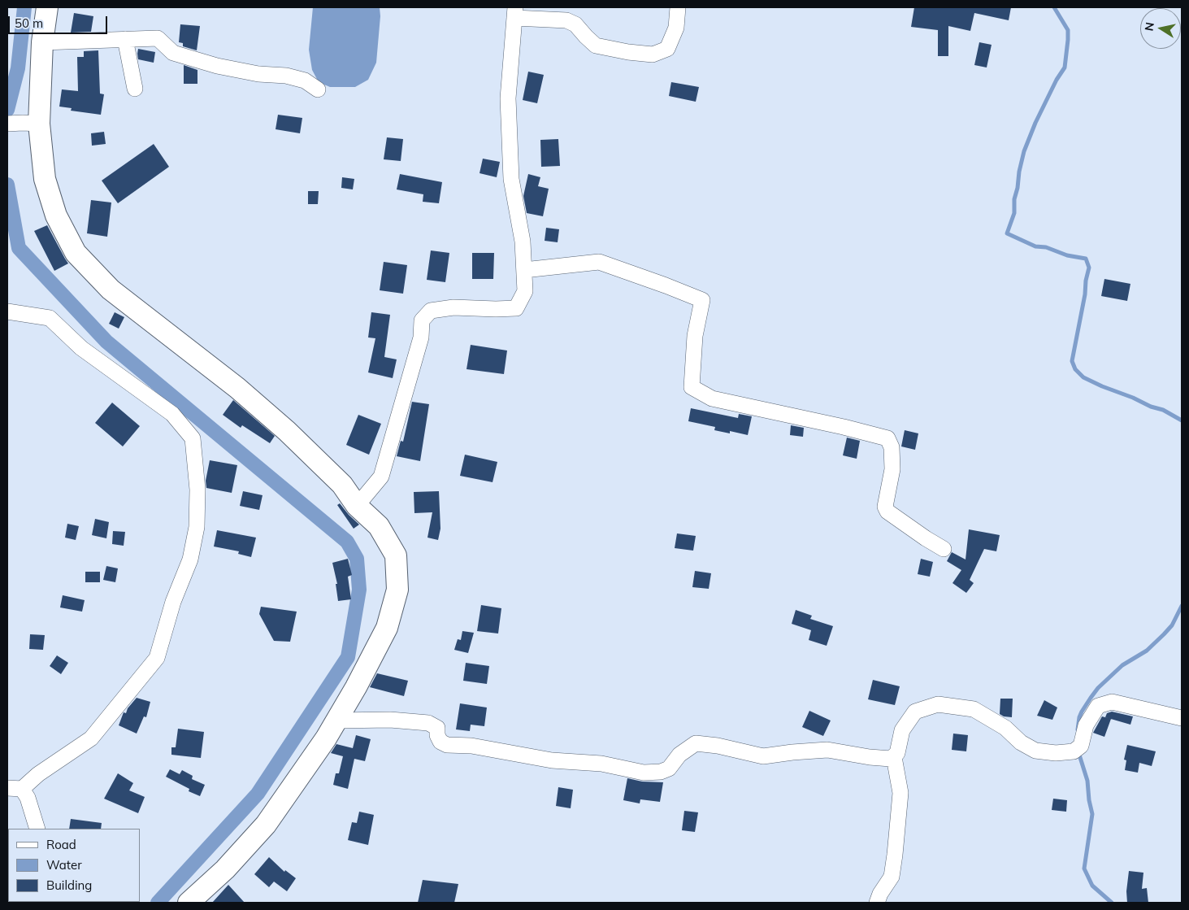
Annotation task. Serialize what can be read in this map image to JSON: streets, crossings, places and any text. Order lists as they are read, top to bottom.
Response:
{
  "legend": ["Road", "Water", "Building"],
  "scale_bar": "50 m",
  "north": "left"
}
